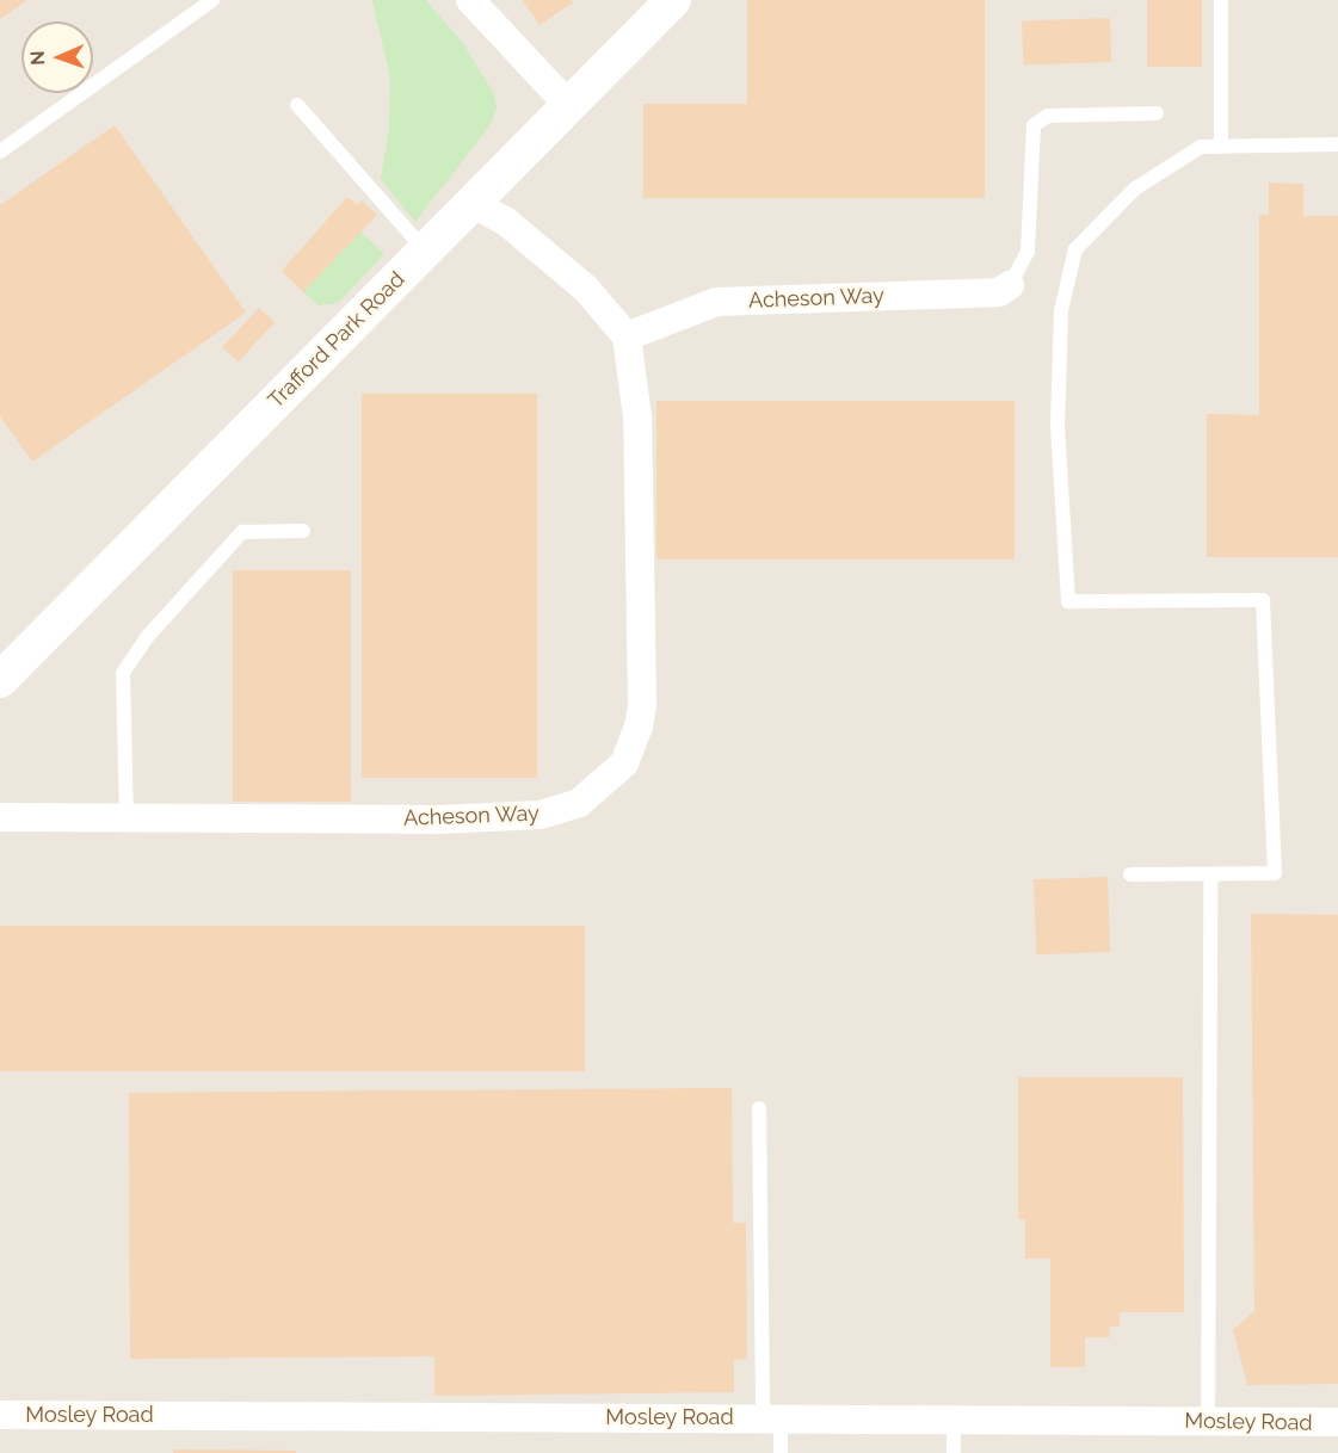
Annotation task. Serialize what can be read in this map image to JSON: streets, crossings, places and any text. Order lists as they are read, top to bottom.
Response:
{
  "streets": {
    "street": ["Acheson Way", "Trafford Park Road", "Mosley Road"]
  },
  "north": "left"
}
